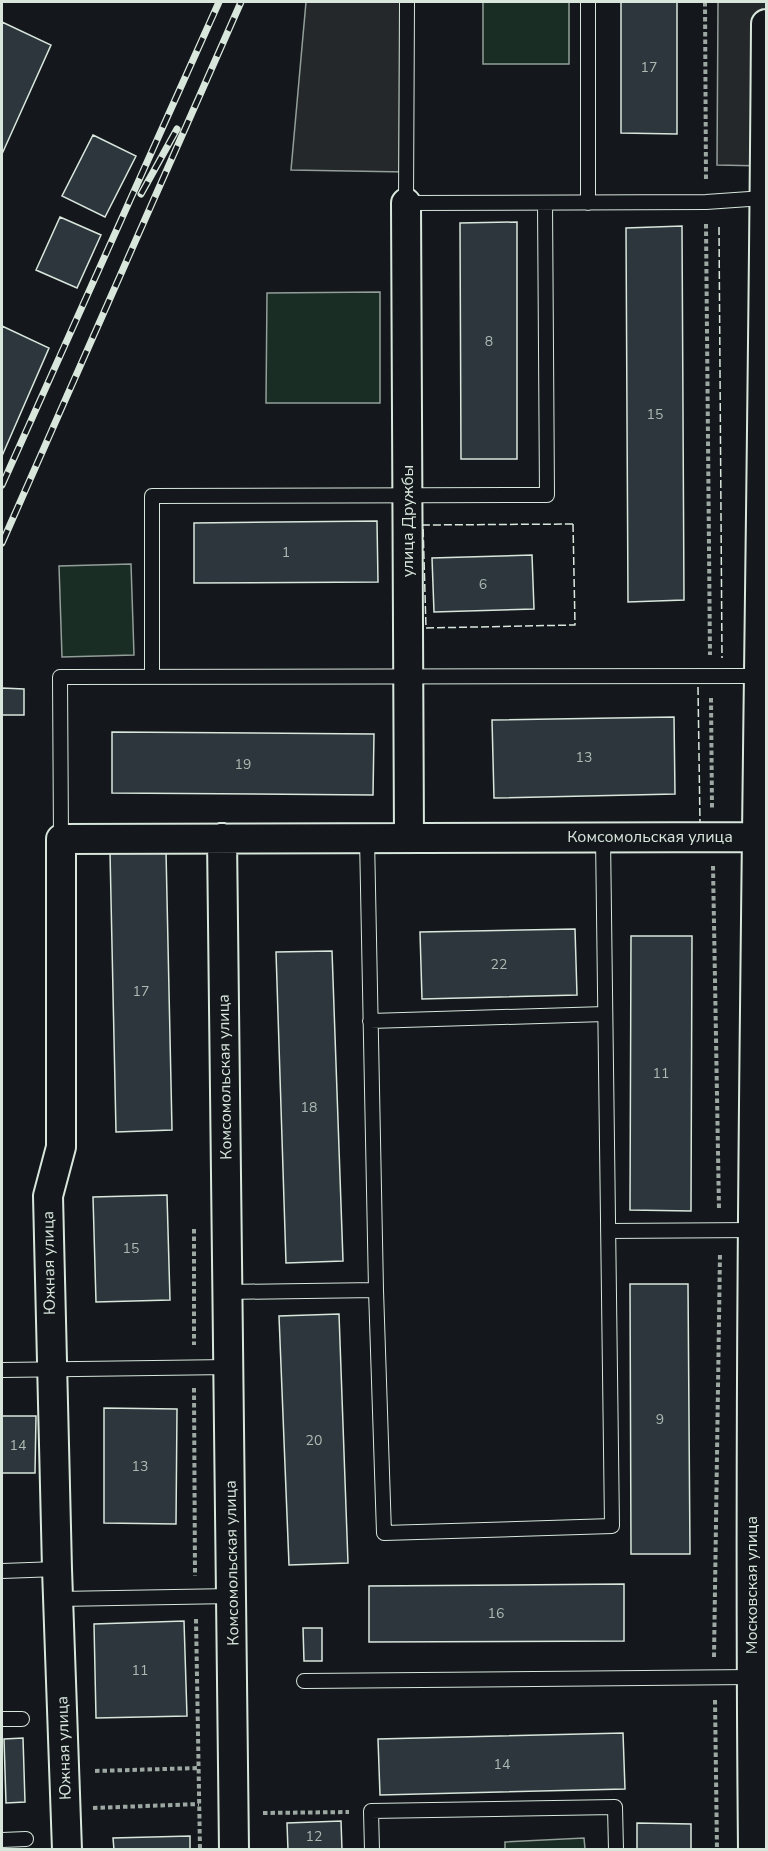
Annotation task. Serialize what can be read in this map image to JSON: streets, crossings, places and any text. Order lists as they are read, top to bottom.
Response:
{
  "streets": {
    "street": [
      "улица Дружбы",
      "Комсомольская улица",
      "Южная улица",
      "Московская улица"
    ]
  },
  "crossings": [
    ["улица Дружбы", "Комсомольская улица"],
    ["Комсомольская улица", "Московская улица"]
  ],
  "house_numbers": [
    "17",
    "8",
    "15",
    "1",
    "6",
    "13",
    "19",
    "22",
    "17",
    "11",
    "18",
    "15",
    "9",
    "20",
    "14",
    "13",
    "16",
    "11",
    "14",
    "12"
  ]
}
